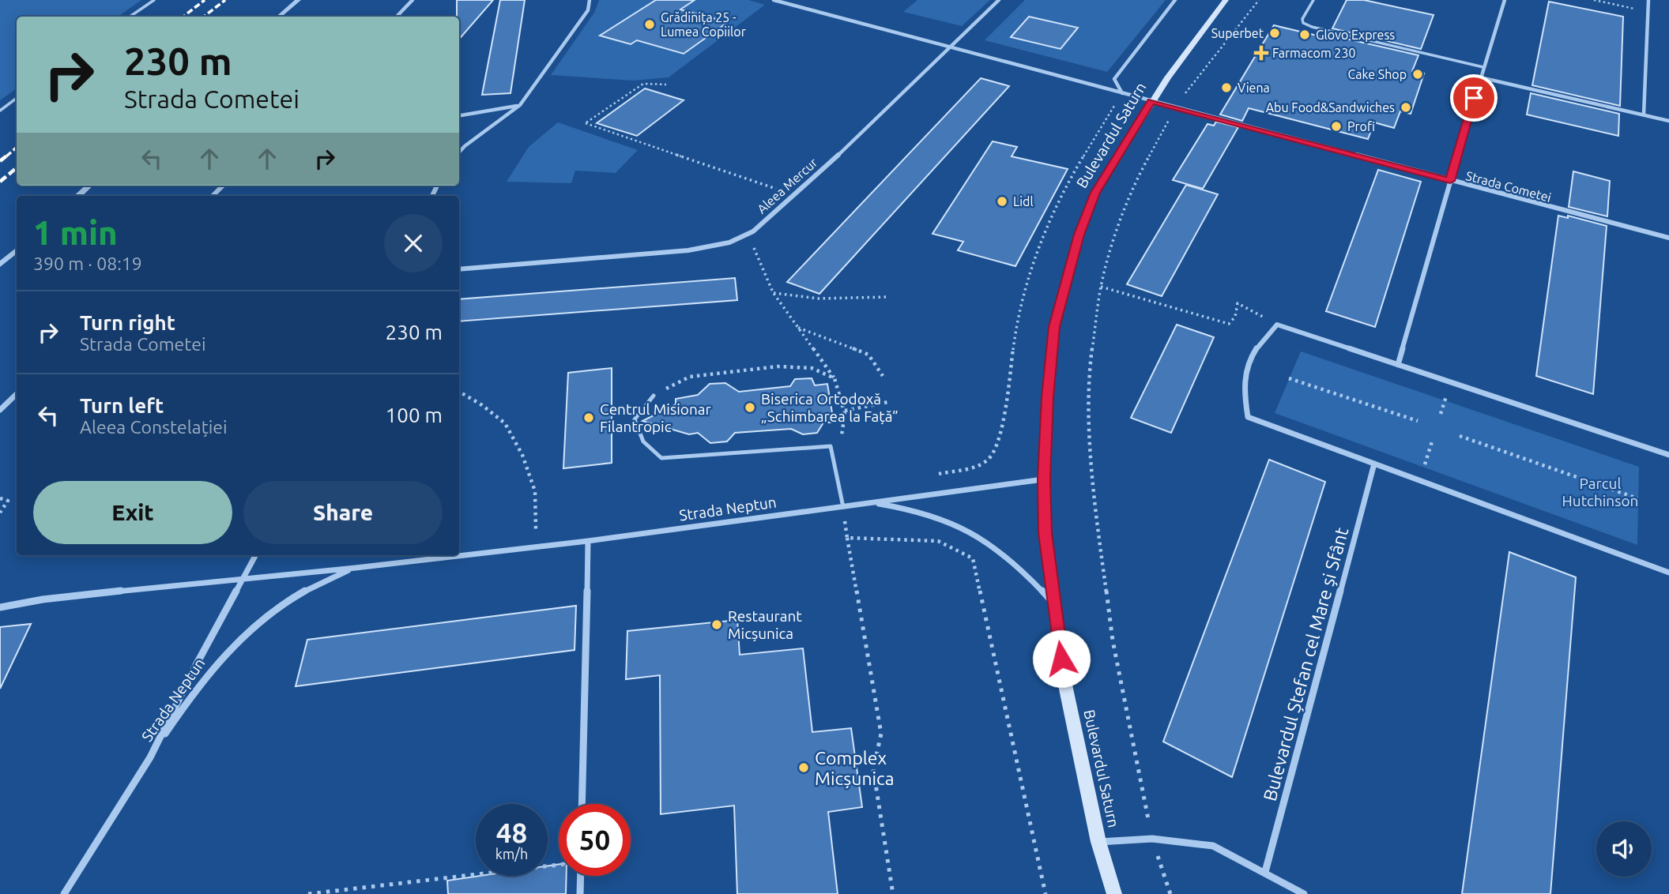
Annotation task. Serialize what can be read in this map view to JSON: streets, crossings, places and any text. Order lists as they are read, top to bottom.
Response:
{
  "streets": {
    "main road": ["Bulevardul Saturn"],
    "street": [
      "Aleea Mercur",
      "Strada Cometei",
      "Strada Neptun",
      "Bulevardul Ștefan cel Mare și Sfânt"
    ]
  },
  "crossings": [
    ["Bulevardul Saturn", "Strada Cometei"],
    ["Bulevardul Saturn", "Strada Neptun"],
    ["Aleea Mercur", "Strada Cometei"]
  ],
  "parks": ["Parcul Hutchinson"],
  "places": {
    "other": [
      "Grădinița 25 - Lumea Copiilor",
      "Superbet",
      "Glovo Express",
      "Cake Shop",
      "Viena",
      "Abu Food&Sandwiches",
      "Profi",
      "Lidl",
      "Biserica Ortodoxă „Schimbarea la Față”",
      "Centrul Misionar Filantropic",
      "Restaurant Micșunica",
      "Complex Micșunica"
    ],
    "health": ["Farmacom 230"]
  },
  "page": {
    "turn": ["230 m", "Strada Cometei"],
    "heading": ["1 min", "390 m · 08:19"],
    "list": [
      {
        "name": "Turn right",
        "note": "Strada Cometei",
        "value": "230 m"
      },
      {
        "name": "Turn left",
        "note": "Aleea Constelației",
        "value": "100 m"
      }
    ],
    "buttons": ["Exit", "Share"],
    "speed": "48 km/h",
    "limit": "50"
  }
}
